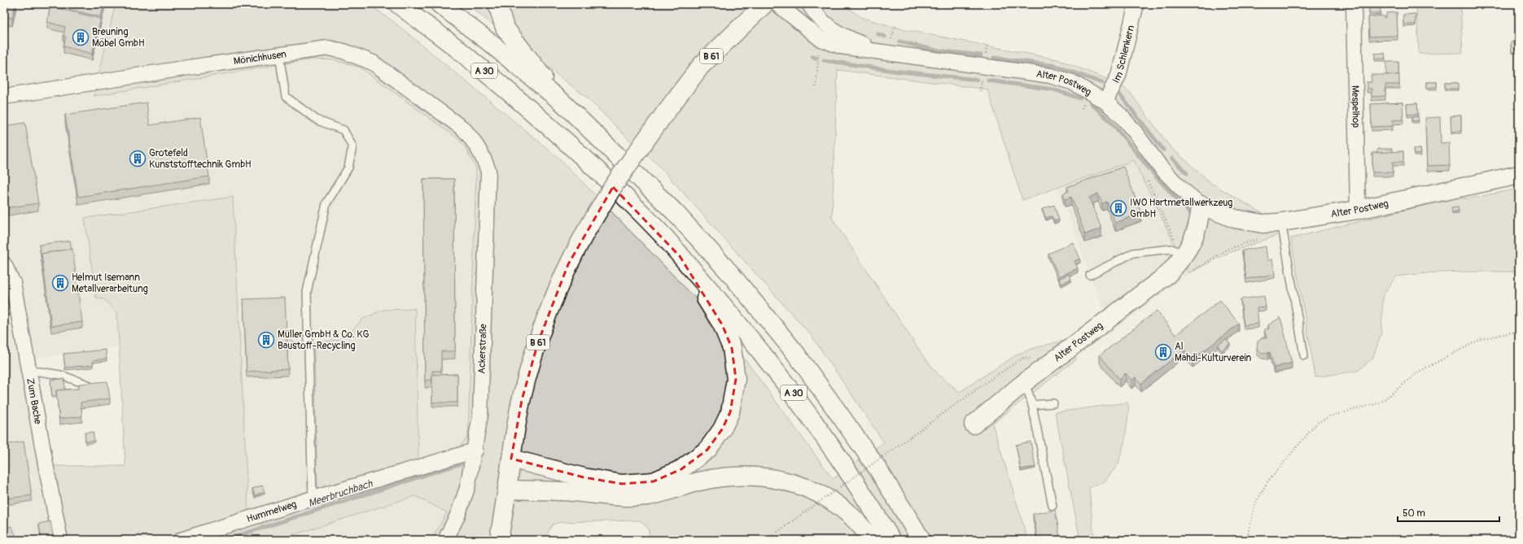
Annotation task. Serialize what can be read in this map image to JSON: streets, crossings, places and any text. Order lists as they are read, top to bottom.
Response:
{
  "streets": {
    "main road": ["B 61", "A 30", "Alter Postweg"],
    "street": [
      "Im Schlenkern",
      "Mönichhusen",
      "Mespelhop",
      "Ackerstraße",
      "Zum Bache",
      "Hummelweg"
    ]
  },
  "crossings": [
    ["Im Schlenkern", "Alter Postweg"],
    ["Mönichhusen", "Ackerstraße"],
    ["Alter Postweg", "Mespelhop"],
    ["Ackerstraße", "Hummelweg"]
  ],
  "water": ["Meerbruchbach"],
  "places": {
    "building": [
      "Breuning Möbel GmbH",
      "Grotefeld Kunststofftechnik GmbH",
      "IWO Hartmetallwerkzeug GmbH",
      "Helmut Isemann Metallverarbeitung",
      "Müller GmbH & Co. KG Baustoff-Recycling",
      "Al Mahdi-Kulturverein"
    ]
  },
  "scale_bar": "50 m"
}
